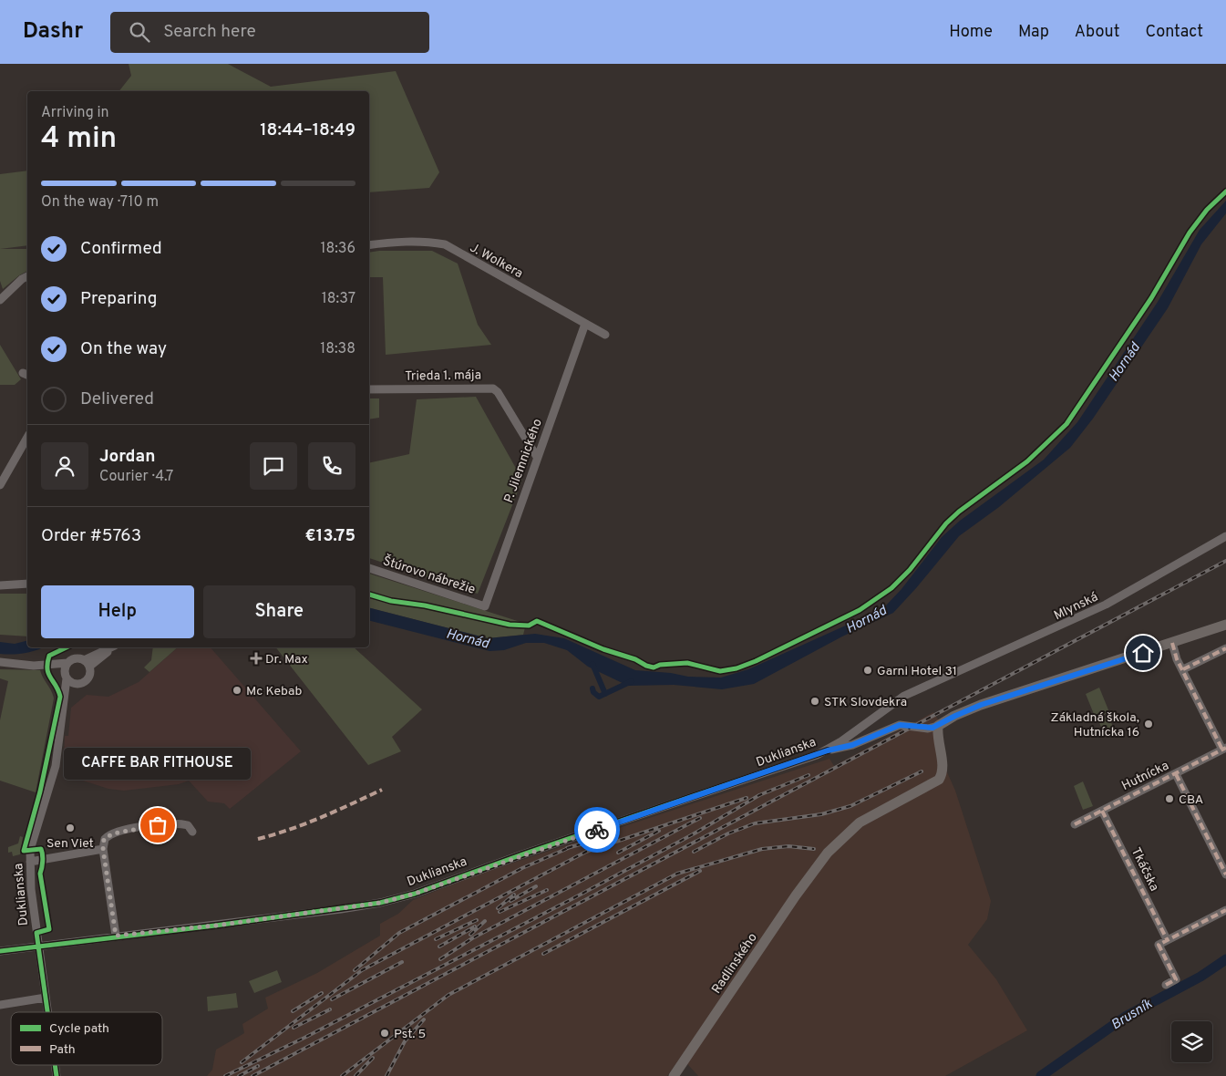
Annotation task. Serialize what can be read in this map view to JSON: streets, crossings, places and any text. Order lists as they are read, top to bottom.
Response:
{
  "streets": {
    "main road": ["Radlinského"],
    "street": [
      "J. Wolkera",
      "Trieda 1. mája",
      "P. Jilemnického",
      "Štúrovo nábrežie",
      "Mlynská",
      "Duklianska",
      "Hutnícka",
      "Tkáčska"
    ]
  },
  "crossings": [
    ["J. Wolkera", "P. Jilemnického"],
    ["Trieda 1. mája", "P. Jilemnického"],
    ["P. Jilemnického", "Štúrovo nábrežie"],
    ["Mlynská", "Duklianska"],
    ["Hutnícka", "Tkáčska"]
  ],
  "water": ["Hornád", "Brusník"],
  "places": {
    "health": ["Dr. Max"],
    "other": [
      "Garni Hotel 31",
      "Mc Kebab",
      "STK Slovdekra",
      "Základná škola, Hutnícka 16",
      "CBA",
      "CAFFE BAR FITHOUSE",
      "Sen Viet",
      "Pst. 5"
    ]
  },
  "legend": ["Cycle path", "Path"],
  "page": {
    "header": "Dashr",
    "search": "Search here",
    "nav": [
      "Home",
      "Map",
      "About",
      "Contact"
    ],
    "heading": ["4 min", "Arriving in", "18:44–18:49"],
    "panel": [
      "Jordan",
      "Courier · 4.7",
      "Order #5763",
      "€13.75"
    ],
    "bar": "On the way · 710 m",
    "list": [
      ["Confirmed", "18:36"],
      ["Preparing", "18:37"],
      ["On the way", "18:38"],
      "Delivered"
    ],
    "buttons": ["Help", "Share"],
    "bubble": "CAFFE BAR FITHOUSE"
  }
}
